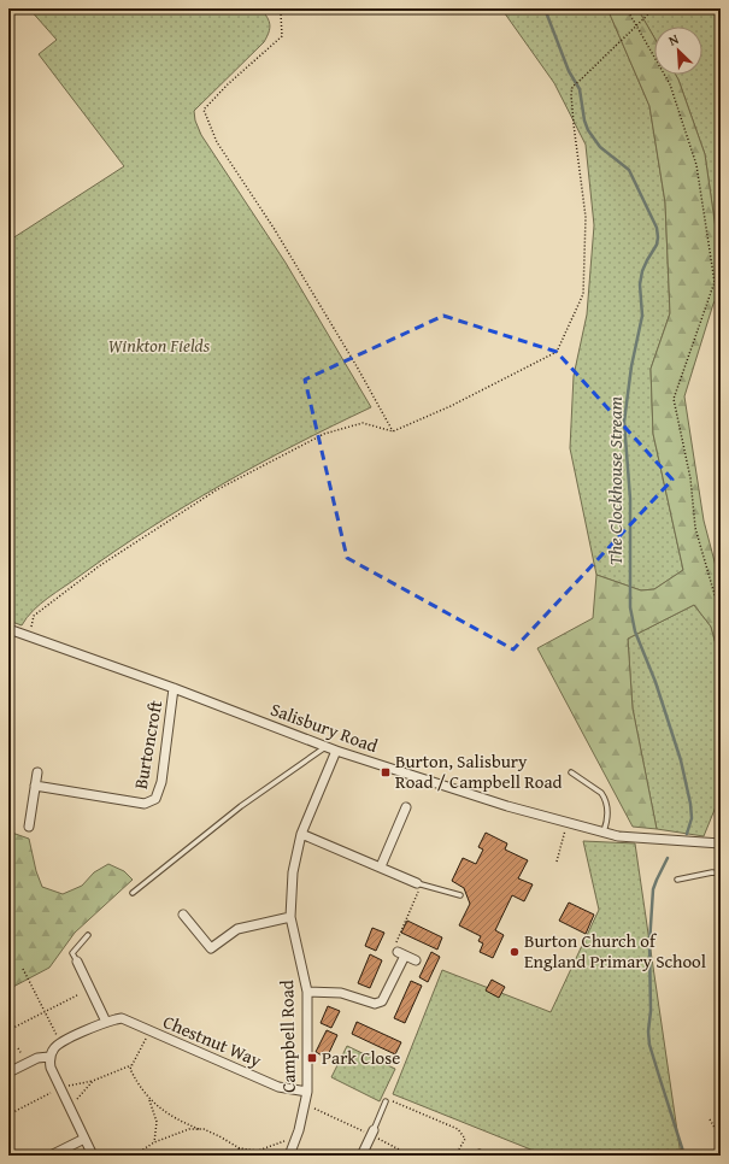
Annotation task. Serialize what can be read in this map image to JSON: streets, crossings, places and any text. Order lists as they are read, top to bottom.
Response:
{
  "streets": {
    "street": [
      "Salisbury Road",
      "Burtoncroft",
      "Campbell Road",
      "Chestnut Way"
    ]
  },
  "crossings": [
    ["Salisbury Road", "Burtoncroft"],
    ["Salisbury Road", "Campbell Road"],
    ["Campbell Road", "Chestnut Way"]
  ],
  "water": ["The Clockhouse Stream"],
  "parks": ["Winkton Fields"],
  "places": {
    "transit": ["Burton, Salisbury Road / Campbell Road", "Park Close"],
    "other": ["Burton Church of England Primary School"]
  },
  "north": "top left"
}
